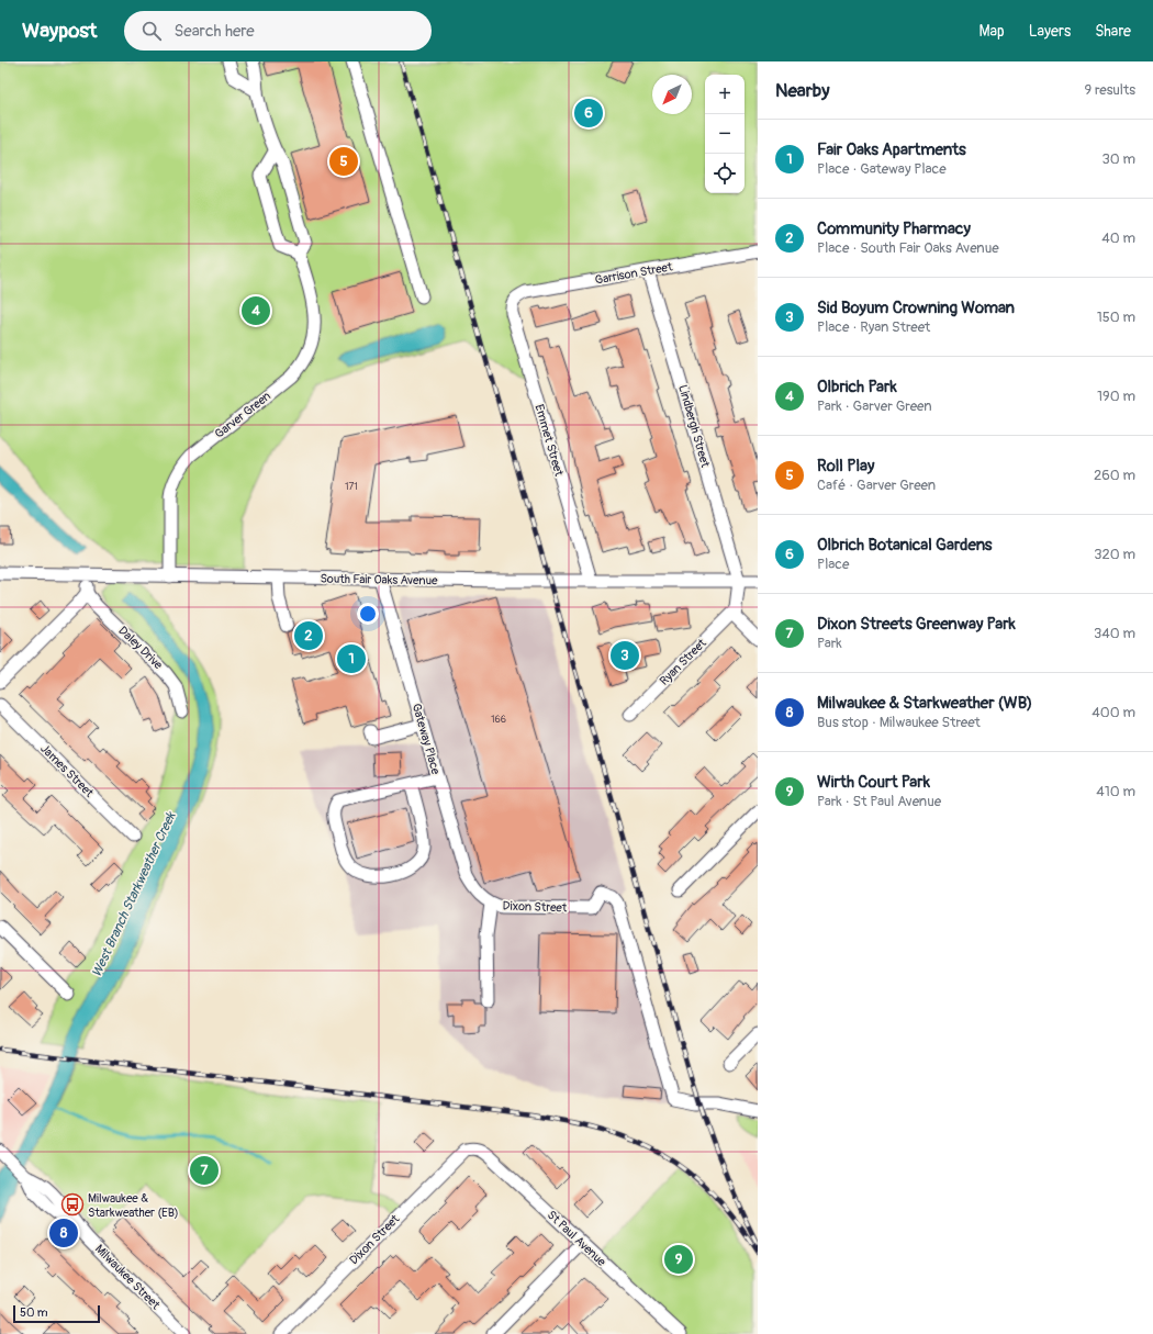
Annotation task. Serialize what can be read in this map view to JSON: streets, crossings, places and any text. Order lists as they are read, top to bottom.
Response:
{
  "streets": {
    "street": [
      "Garrison Street",
      "Garver Green",
      "Lindbergh Street",
      "Emmet Street",
      "South Fair Oaks Avenue",
      "Daley Drive",
      "Ryan Street",
      "Gateway Place",
      "James Street",
      "Dixon Street",
      "St Paul Avenue",
      "Milwaukee Street"
    ]
  },
  "crossings": [
    ["Garrison Street", "Lindbergh Street"],
    ["Garrison Street", "Emmet Street"],
    ["Garver Green", "South Fair Oaks Avenue"],
    ["Lindbergh Street", "South Fair Oaks Avenue"],
    ["Emmet Street", "South Fair Oaks Avenue"],
    ["South Fair Oaks Avenue", "Gateway Place"],
    ["Gateway Place", "Dixon Street"],
    ["Dixon Street", "St Paul Avenue"]
  ],
  "water": ["West Branch Starkweather Creek"],
  "places": {
    "bus stop": ["Milwaukee & Starkweather (EB)"]
  },
  "house_numbers": ["171", "166"],
  "scale_bar": "50 m",
  "north": "bottom left",
  "page": {
    "header": "Waypost",
    "search": "Search here",
    "nav": ["Map", "Layers", "Share"],
    "heading": ["Nearby", "9 results"],
    "map_buttons": ["+", "−"],
    "pins": [
      "6",
      "5",
      "4",
      "2",
      "3",
      "1",
      "7",
      "8",
      "9"
    ],
    "list": [
      {
        "mark": "1",
        "name": "Fair Oaks Apartments",
        "note": "Place · Gateway Place",
        "value": "30 m"
      },
      {
        "mark": "2",
        "name": "Community Pharmacy",
        "note": "Place · South Fair Oaks Avenue",
        "value": "40 m"
      },
      {
        "mark": "3",
        "name": "Sid Boyum Crowning Woman",
        "note": "Place · Ryan Street",
        "value": "150 m"
      },
      {
        "mark": "4",
        "name": "Olbrich Park",
        "note": "Park · Garver Green",
        "value": "190 m"
      },
      {
        "mark": "5",
        "name": "Roll Play",
        "note": "Café · Garver Green",
        "value": "260 m"
      },
      {
        "mark": "6",
        "name": "Olbrich Botanical Gardens",
        "note": "Place",
        "value": "320 m"
      },
      {
        "mark": "7",
        "name": "Dixon Streets Greenway Park",
        "note": "Park",
        "value": "340 m"
      },
      {
        "mark": "8",
        "name": "Milwaukee & Starkweather (WB)",
        "note": "Bus stop · Milwaukee Street",
        "value": "400 m"
      },
      {
        "mark": "9",
        "name": "Wirth Court Park",
        "note": "Park · St Paul Avenue",
        "value": "410 m"
      }
    ],
    "scale": "50 m"
  }
}
